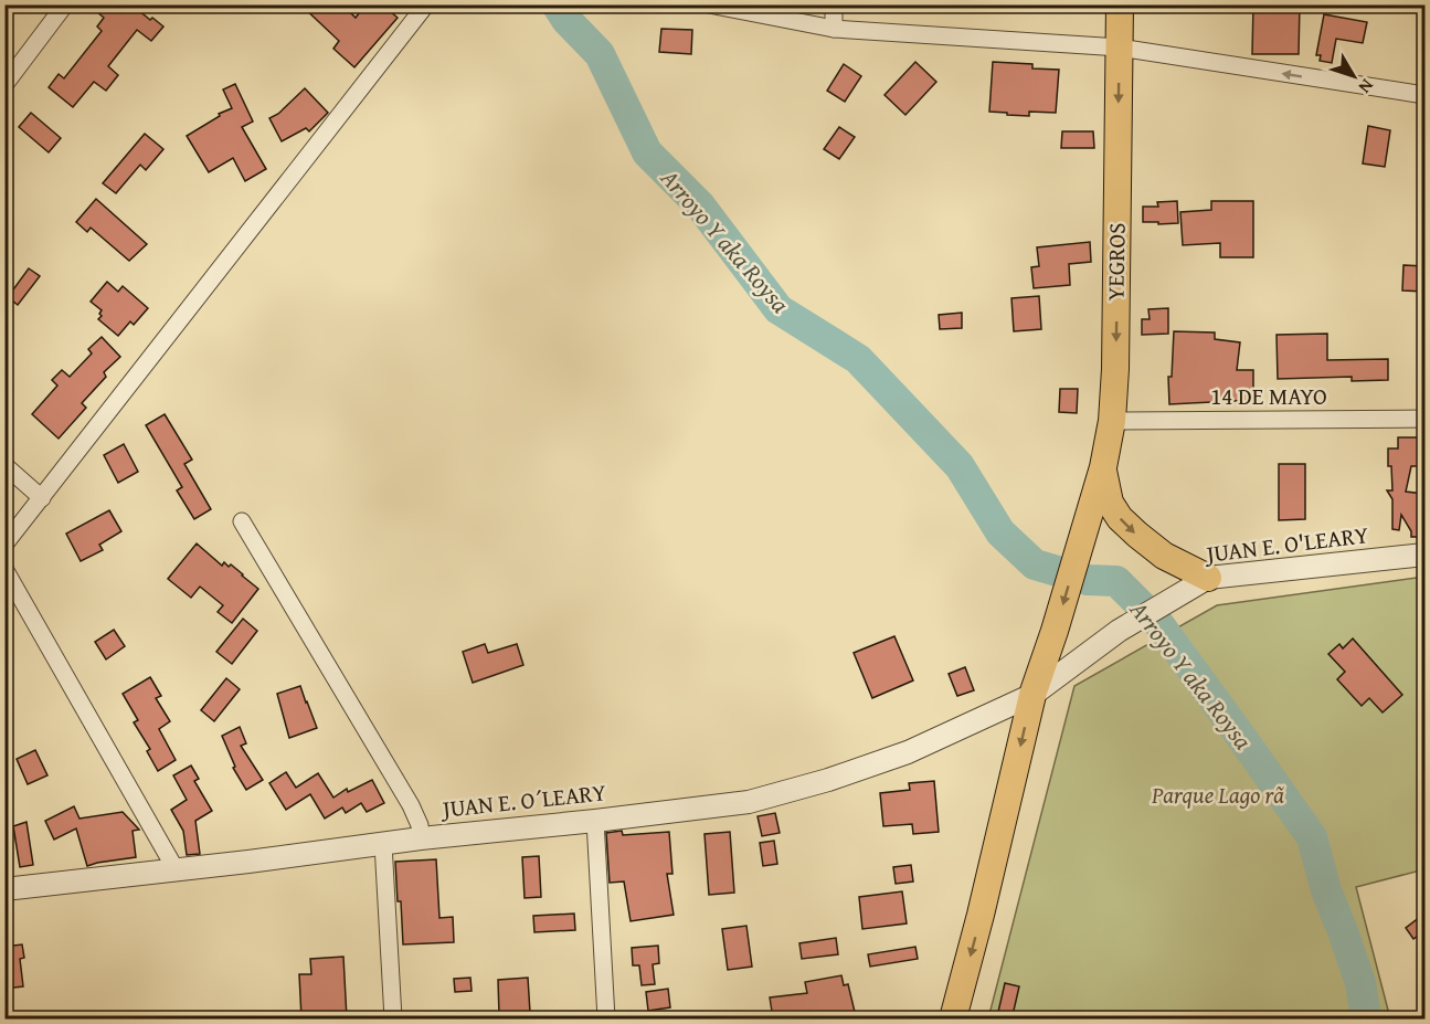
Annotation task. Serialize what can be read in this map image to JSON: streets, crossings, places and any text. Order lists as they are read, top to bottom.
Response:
{
  "streets": {
    "main road": ["YEGROS"],
    "street": ["14 DE MAYO", "JUAN E. O'LEARY", "JUAN E. O´LEARY"]
  },
  "crossings": [
    ["YEGROS", "14 DE MAYO"],
    ["YEGROS", "JUAN E. O'LEARY"],
    ["YEGROS", "JUAN E. O´LEARY"],
    ["JUAN E. O'LEARY", "JUAN E. O´LEARY"]
  ],
  "one_way": ["YEGROS"],
  "water": ["Arroyo Y aka Roysa"],
  "parks": ["Parque Lago rã"],
  "north": "bottom right"
}
